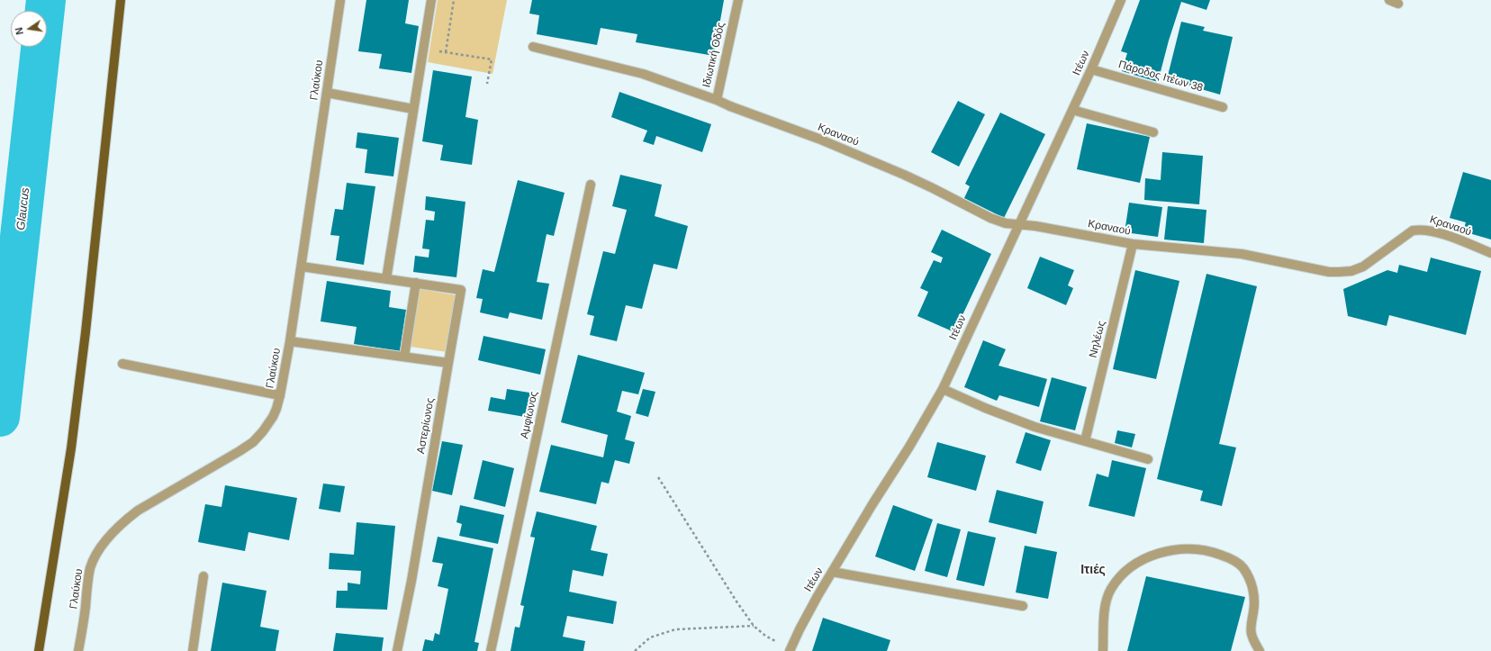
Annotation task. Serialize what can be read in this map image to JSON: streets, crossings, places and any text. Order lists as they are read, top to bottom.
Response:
{
  "streets": {
    "street": [
      "Ιδιωτική Οδός",
      "Ιτέων",
      "Πάροδος Ιτέων 38",
      "Γλαύκου",
      "Κραναού",
      "Νηλέως",
      "Αμφίωνος",
      "Αστερίωνος"
    ]
  },
  "crossings": [
    ["Ιδιωτική Οδός", "Κραναού"],
    ["Ιτέων", "Πάροδος Ιτέων 38"],
    ["Ιτέων", "Κραναού"],
    ["Κραναού", "Νηλέως"]
  ],
  "districts": ["Ιτιές"],
  "water": ["Glaucus"],
  "north": "left"
}
